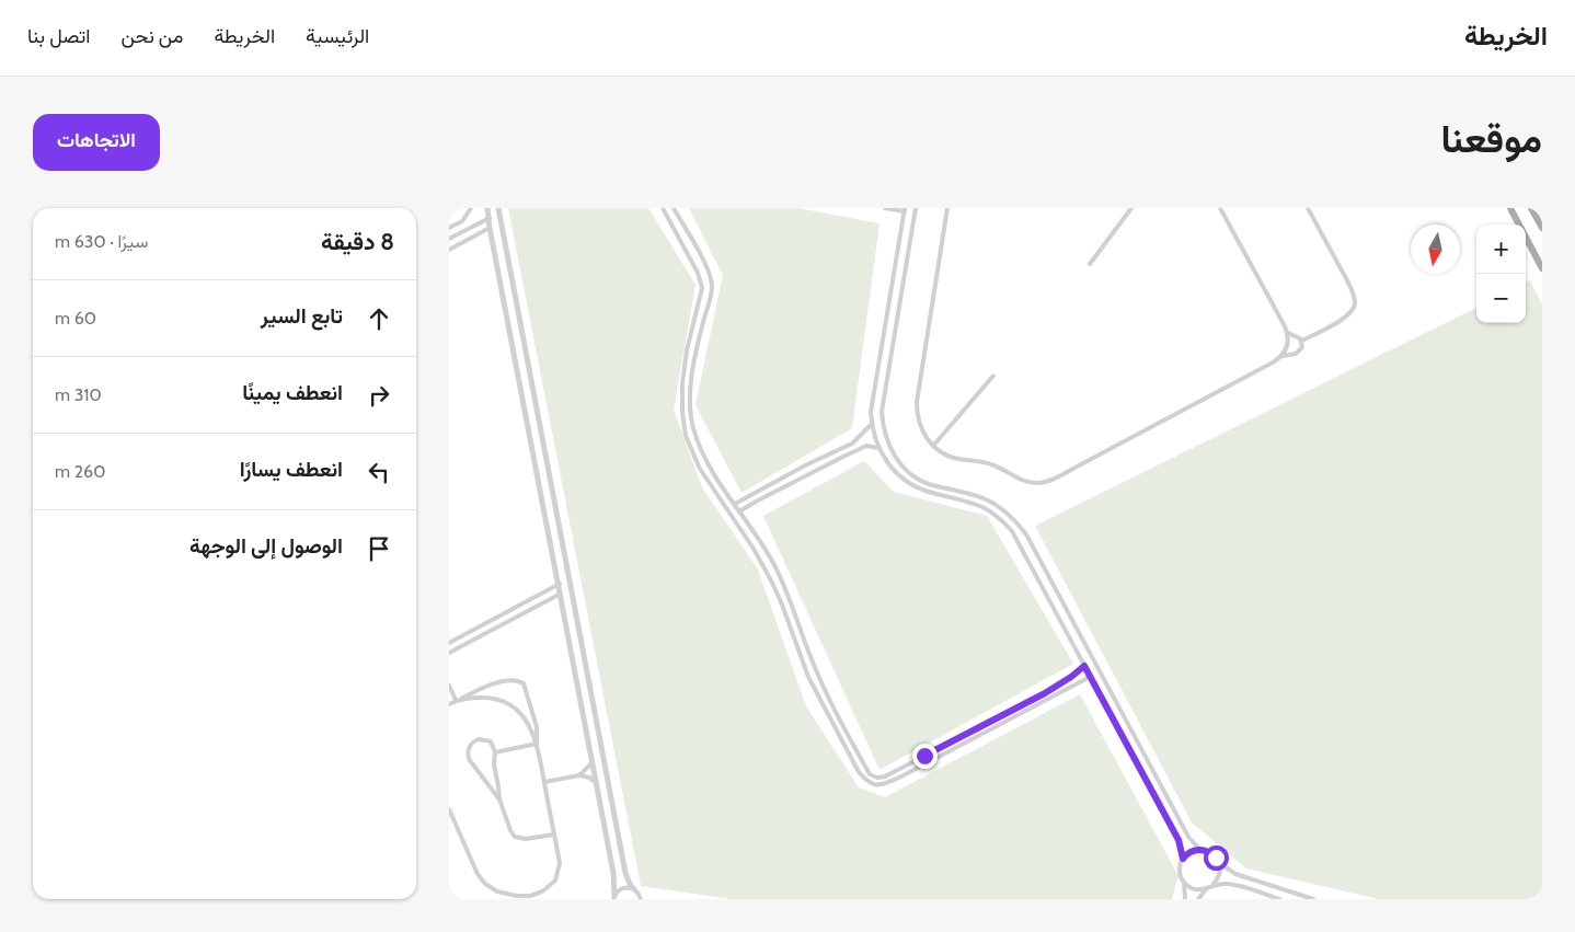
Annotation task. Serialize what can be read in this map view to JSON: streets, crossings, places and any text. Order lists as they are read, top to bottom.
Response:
{
  "north": "bottom",
  "page": {
    "header": "الخريطة",
    "nav": [
      "الرئيسية",
      "الخريطة",
      "من نحن",
      "اتصل بنا"
    ],
    "title": "موقعنا",
    "buttons": "الاتجاهات",
    "heading": ["8 دقيقة", "سيرًا · 630 m"],
    "map_buttons": ["+", "−"],
    "list": [
      ["تابع السير", "60 m"],
      ["انعطف يمينًا", "310 m"],
      ["انعطف يسارًا", "260 m"],
      "الوصول إلى الوجهة"
    ]
  }
}
